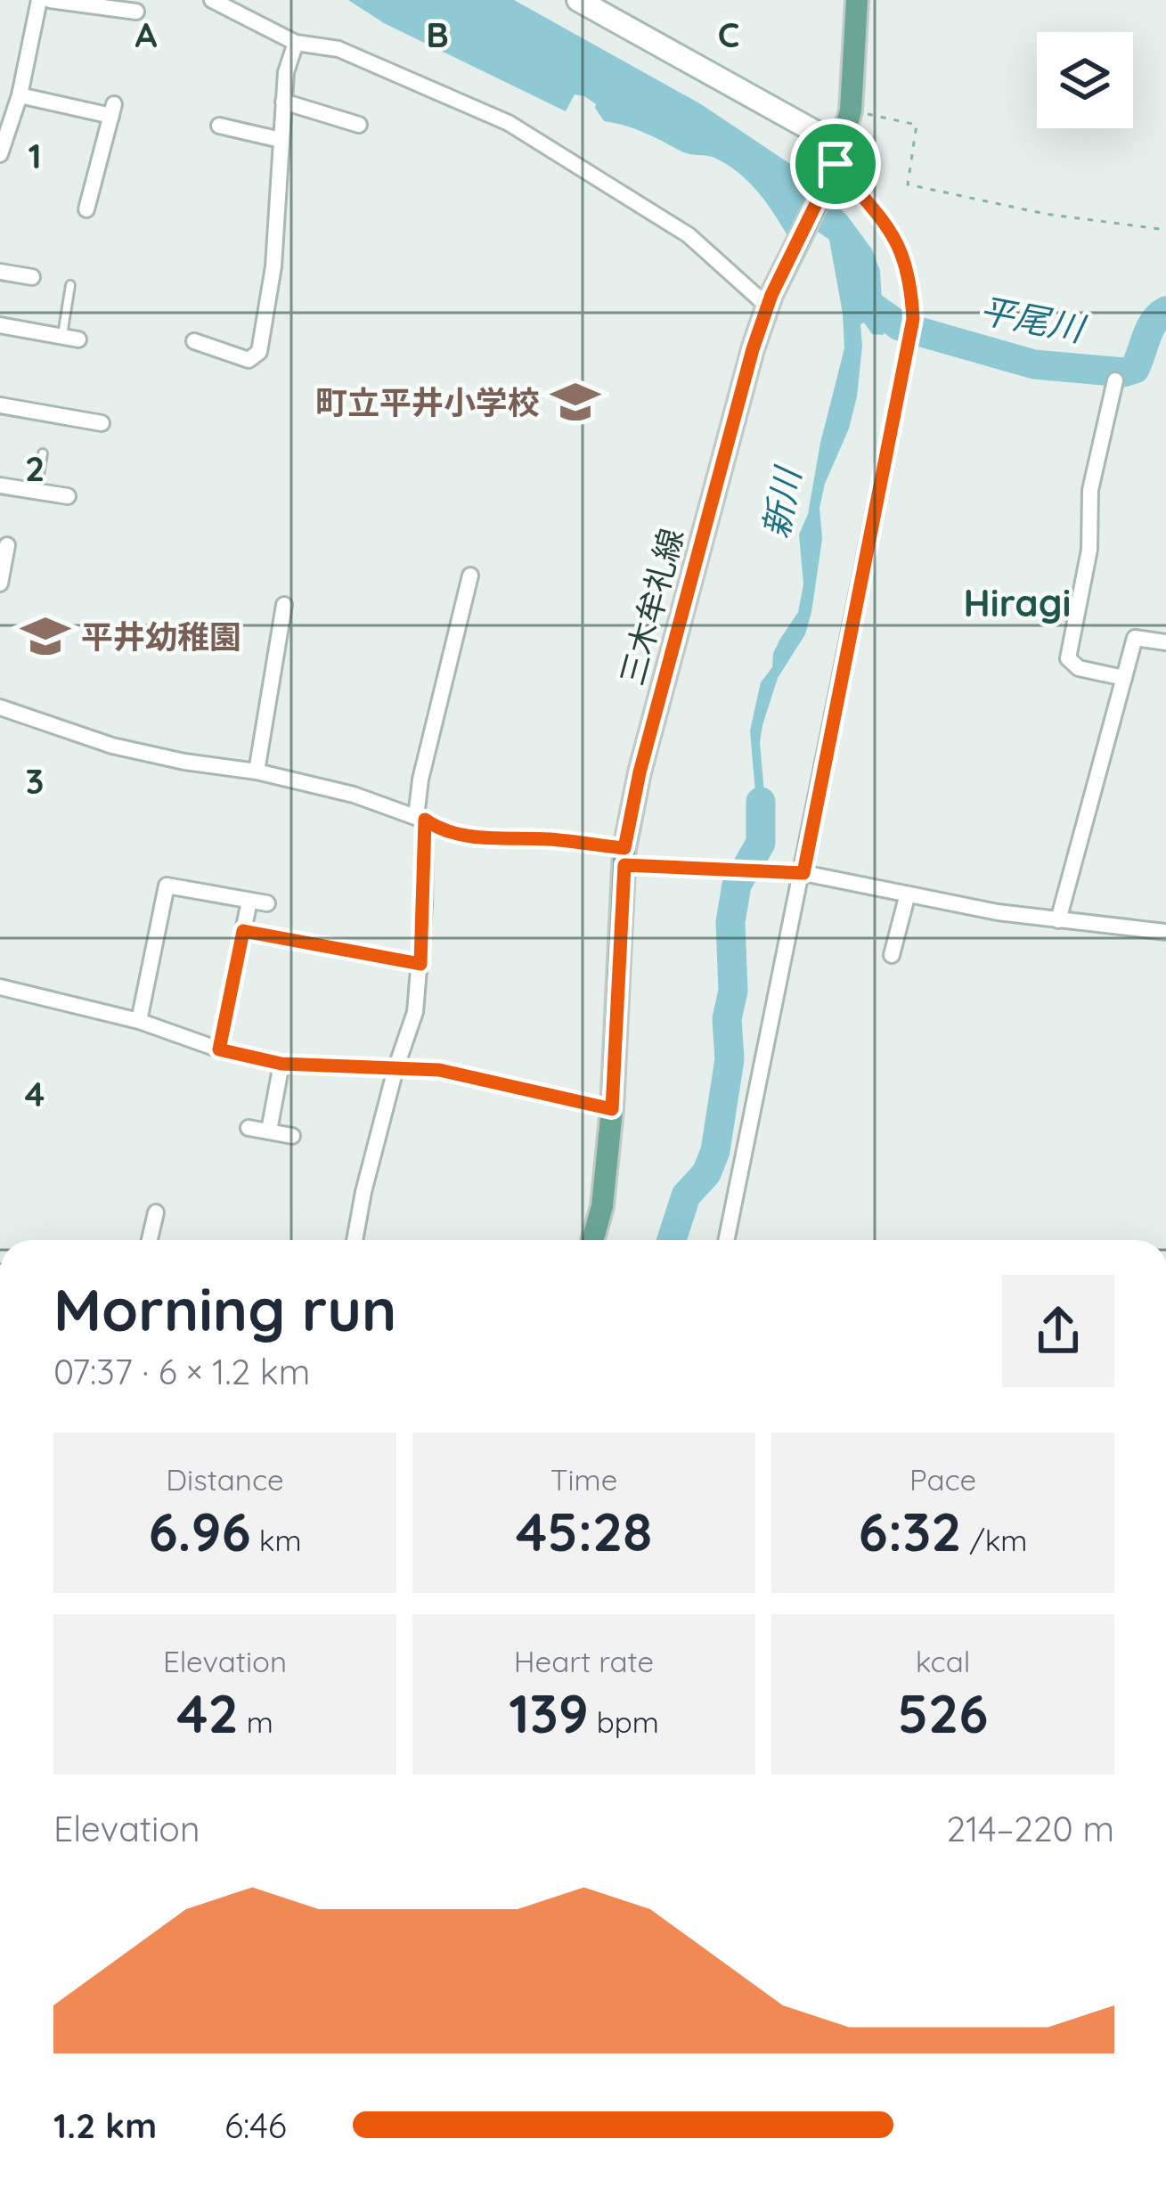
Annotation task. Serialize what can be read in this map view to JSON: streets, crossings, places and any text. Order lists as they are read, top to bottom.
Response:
{
  "streets": {
    "main road": ["三木牟礼線"]
  },
  "districts": ["Hiragi"],
  "water": ["平尾川", "新川"],
  "places": {
    "school or university": ["町立平井小学校", "平井幼稚園"]
  },
  "page": {
    "heading": ["Morning run", "07:37 · 6 × 1.2 km"],
    "stats": [
      ["Distance", "6.96 km"],
      ["Time", "45:28"],
      ["Pace", "6:32 /km"],
      ["Elevation", "42 m"],
      ["Heart rate", "139 bpm"],
      ["kcal", "526"]
    ],
    "chart": ["Elevation", "214–220 m"],
    "list": [
      {
        "name": "1.2 km",
        "note": "6:46"
      }
    ]
  },
  "grid": {
    "columns": ["A", "B", "C"],
    "rows": [
      "1",
      "2",
      "3",
      "4"
    ]
  }
}
